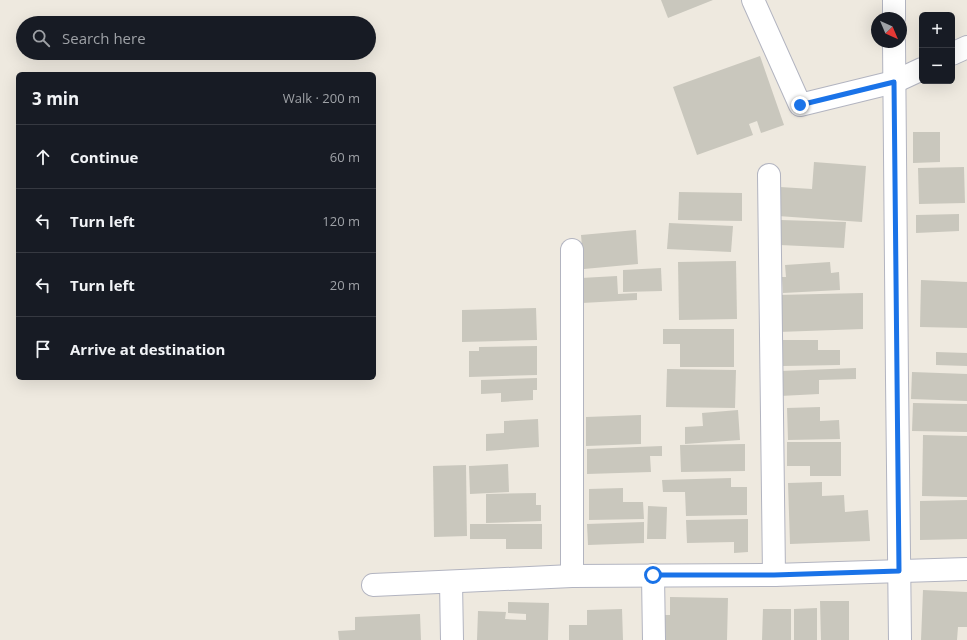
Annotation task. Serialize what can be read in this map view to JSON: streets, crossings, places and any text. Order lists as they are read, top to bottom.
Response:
{
  "north": "bottom right",
  "page": {
    "map_buttons": ["+", "−"],
    "search": "Search here",
    "heading": ["3 min", "Walk · 200 m"],
    "list": [
      ["Continue", "60 m"],
      ["Turn left", "120 m"],
      ["Turn left", "20 m"],
      "Arrive at destination"
    ]
  }
}
